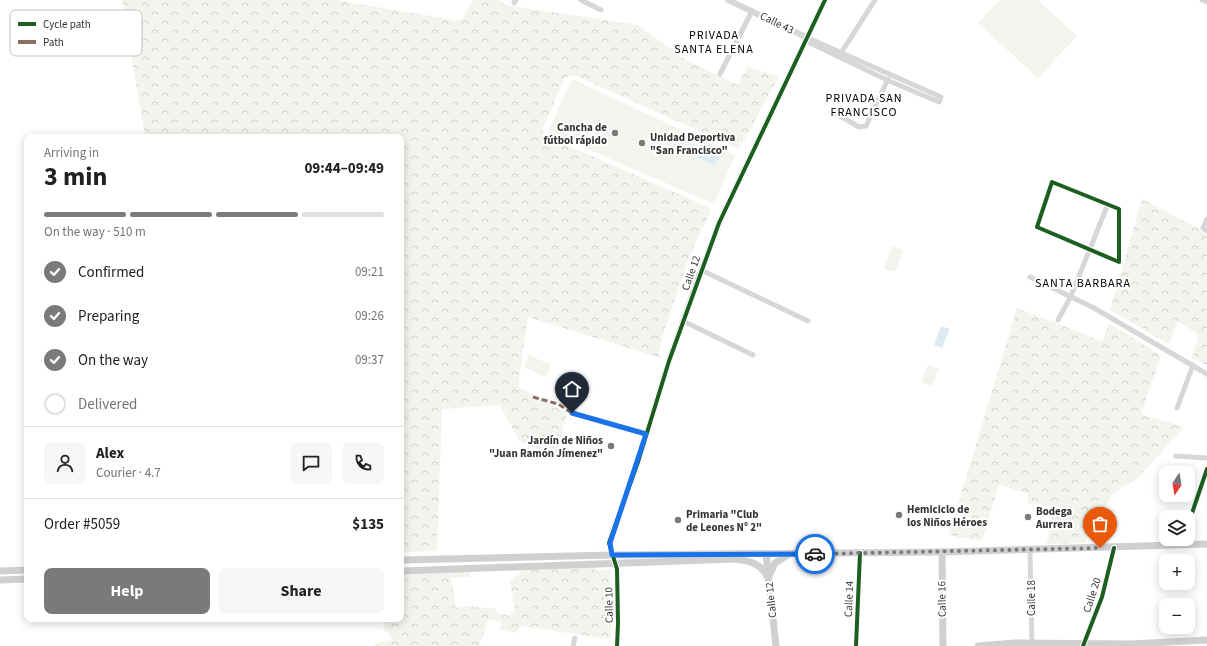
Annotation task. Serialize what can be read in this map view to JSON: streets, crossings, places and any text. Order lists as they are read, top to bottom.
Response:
{
  "streets": {
    "main road": ["Calle 12", "Calle 16"],
    "street": [
      "Calle 43",
      "Calle 20",
      "Calle 18",
      "Calle 14",
      "Calle 10"
    ]
  },
  "crossings": [
    ["Calle 43", "Calle 12"],
    ["Calle 12", "Calle 10"]
  ],
  "districts": ["PRIVADA SANTA ELENA", "PRIVADA SAN FRANCISCO", "SANTA BARBARA"],
  "places": [
    "Cancha de fútbol rápido",
    "Unidad Deportiva \"San Francisco\"",
    "Jardín de Niños \"Juan Ramón Jímenez\"",
    "Hemiciclo de los Niños Héroes",
    "Bodega Aurrera",
    "Primaria \"Club de Leones N° 2\""
  ],
  "legend": ["Cycle path", "Path"],
  "north": "bottom",
  "page": {
    "heading": ["3 min", "Arriving in", "09:44–09:49"],
    "panel": [
      "Alex",
      "Courier · 4.7",
      "Order #5059",
      "$135"
    ],
    "bar": "On the way · 510 m",
    "list": [
      ["Confirmed", "09:21"],
      ["Preparing", "09:26"],
      ["On the way", "09:37"],
      "Delivered"
    ],
    "map_buttons": ["+", "−"],
    "buttons": ["Help", "Share"]
  }
}
